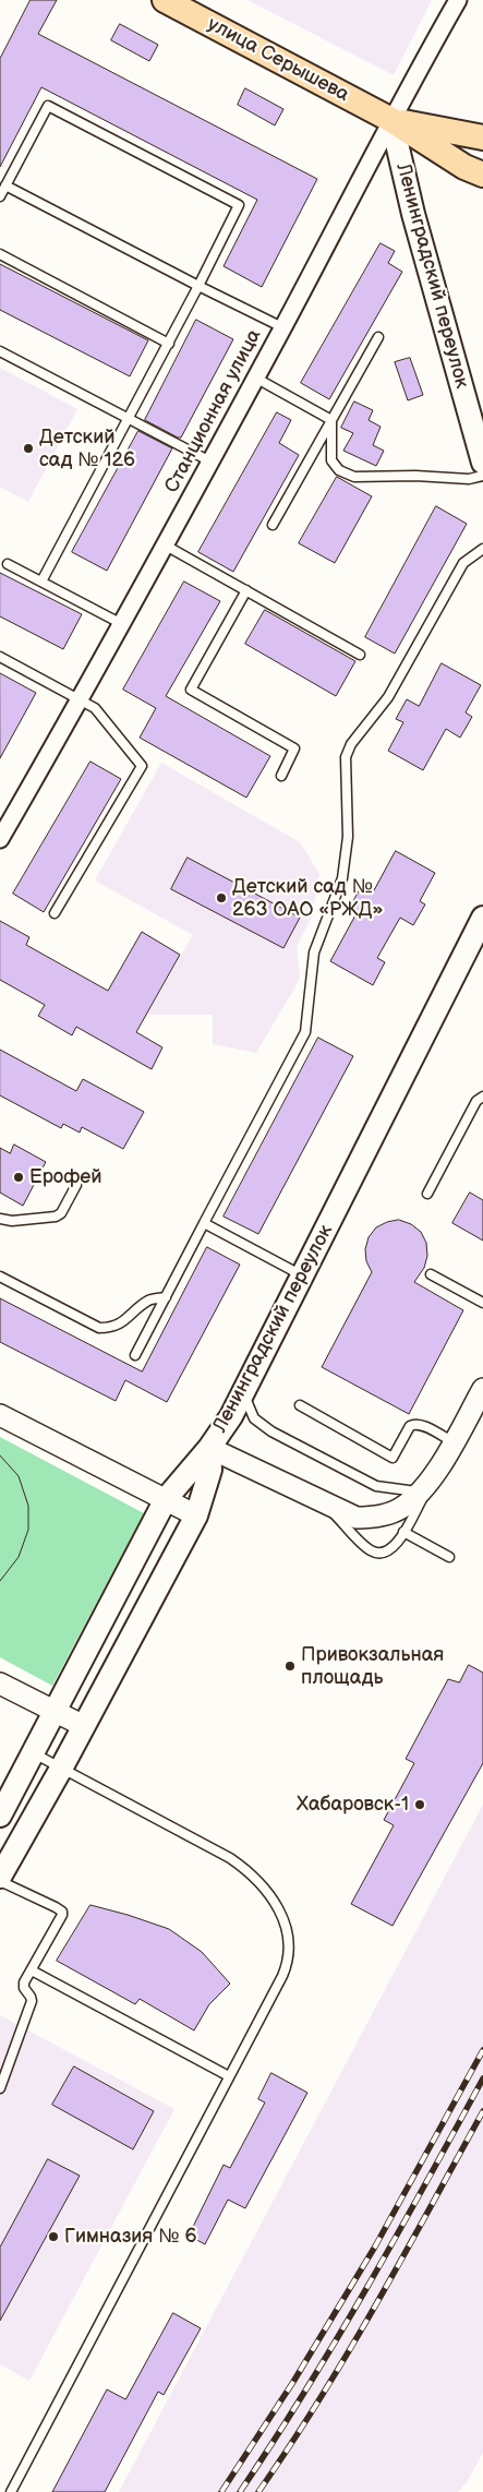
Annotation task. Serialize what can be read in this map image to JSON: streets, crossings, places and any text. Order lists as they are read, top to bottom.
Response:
{
  "streets": {
    "main road": ["улица Серышева", "Ленинградский переулок"],
    "street": ["Станционная улица"]
  },
  "crossings": [
    ["улица Серышева", "Ленинградский переулок"],
    ["улица Серышева", "Станционная улица"],
    ["Ленинградский переулок", "Станционная улица"]
  ],
  "places": [
    "Детский сад № 126",
    "Детский сад № 263 ОАО «РЖД»",
    "Ерофей",
    "Привокзальная площадь",
    "Хабаровск-1",
    "Гимназия № 6"
  ]
}
